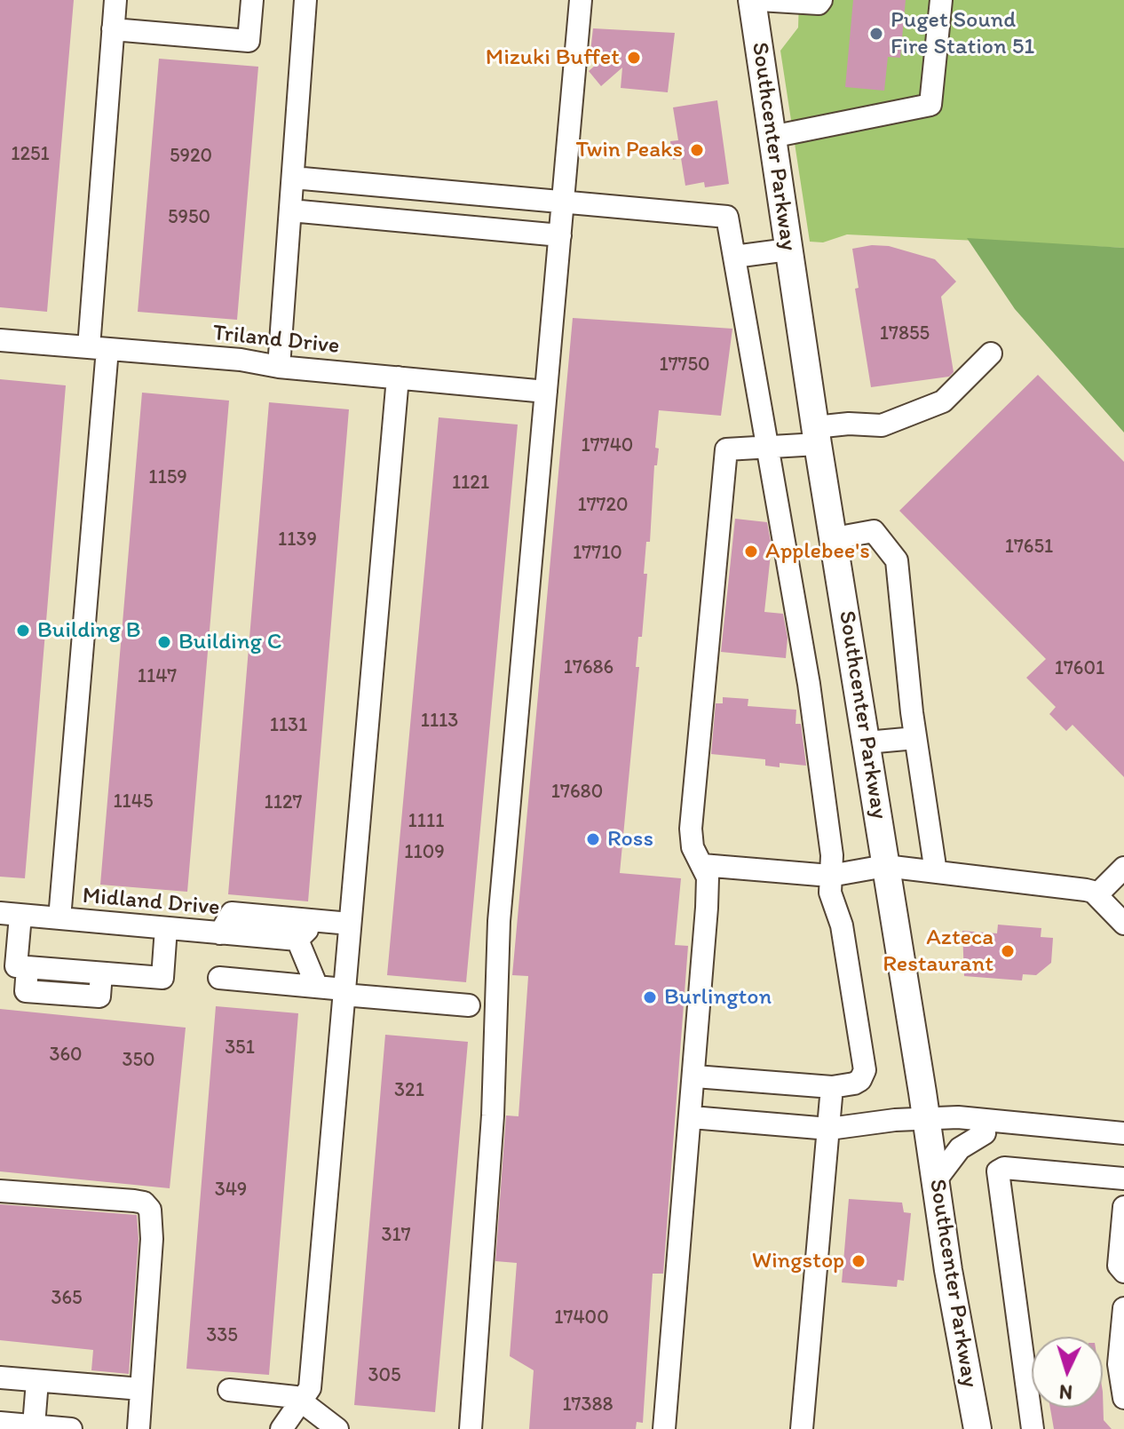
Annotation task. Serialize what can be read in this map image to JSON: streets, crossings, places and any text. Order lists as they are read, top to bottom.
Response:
{
  "streets": {
    "main road": ["Southcenter Parkway"],
    "street": ["Triland Drive", "Midland Drive"]
  },
  "places": [
    "Puget Sound Fire Station 51",
    "Mizuki Buffet",
    "Twin Peaks",
    "Applebee's",
    "Building B",
    "Building C",
    "Ross",
    "Azteca Restaurant",
    "Burlington",
    "Wingstop"
  ],
  "house_numbers": [
    "1251",
    "5920",
    "5950",
    "17855",
    "17750",
    "17740",
    "1159",
    "1121",
    "17720",
    "1139",
    "17651",
    "17710",
    "17686",
    "17601",
    "1147",
    "1113",
    "1131",
    "17680",
    "1145",
    "1127",
    "1111",
    "1109",
    "351",
    "360",
    "350",
    "321",
    "349",
    "317",
    "365",
    "17400",
    "335",
    "305",
    "17388"
  ],
  "north": "bottom"
}
